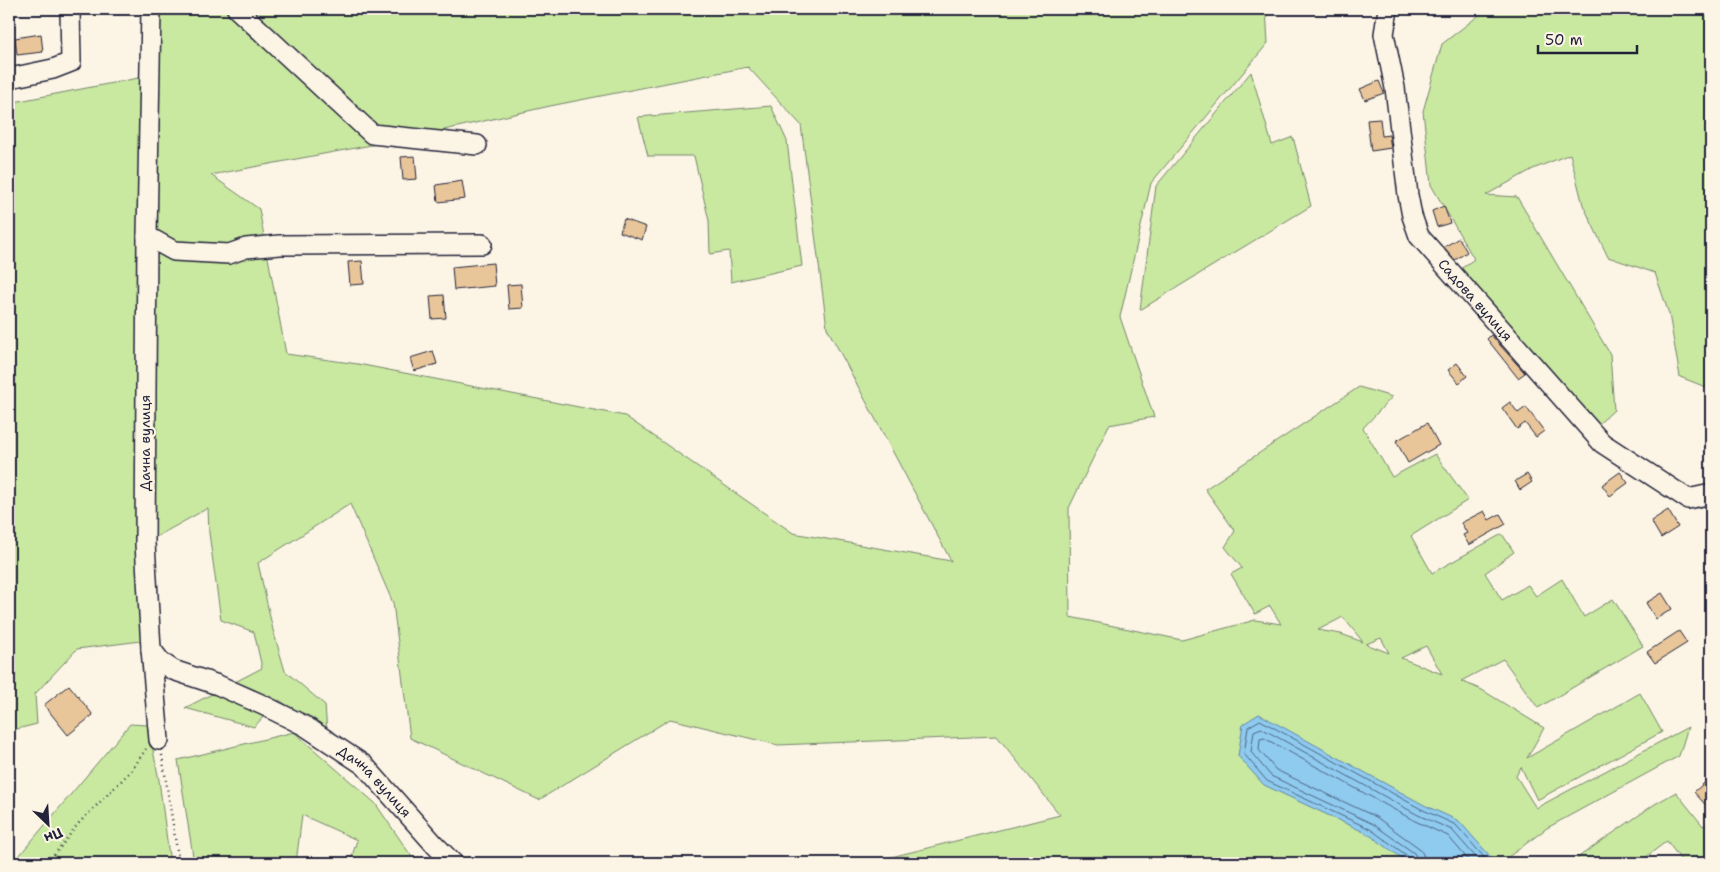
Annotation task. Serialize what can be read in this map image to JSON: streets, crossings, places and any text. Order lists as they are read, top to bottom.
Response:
{
  "streets": {
    "street": ["Садова вулиця", "Дачна вулиця"]
  },
  "scale_bar": "50 m",
  "north": "bottom right"
}
